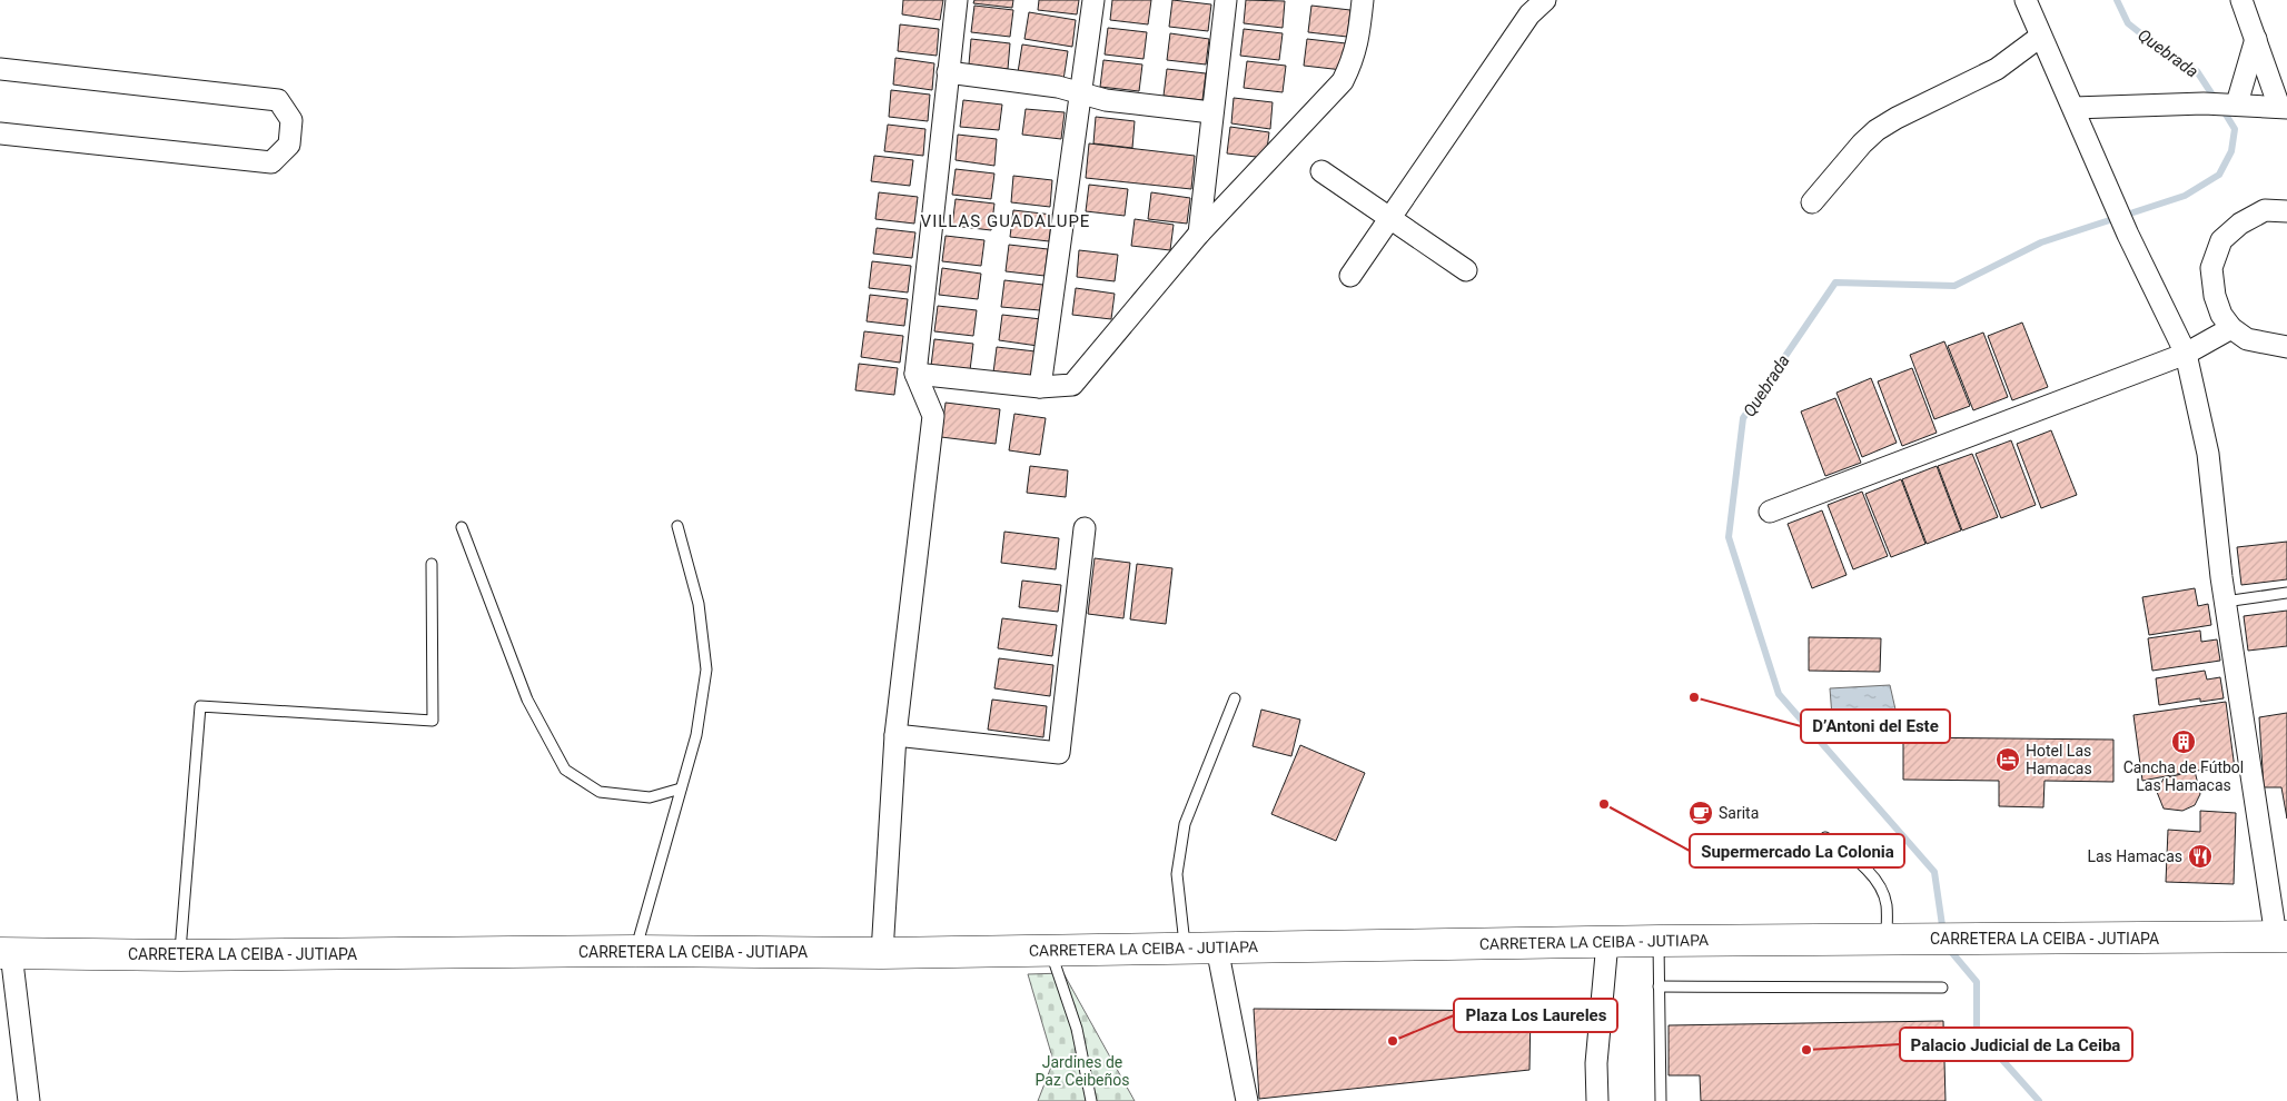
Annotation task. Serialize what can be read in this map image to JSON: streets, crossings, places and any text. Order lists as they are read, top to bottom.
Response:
{
  "streets": {
    "main road": ["CARRETERA LA CEIBA - JUTIAPA"]
  },
  "districts": ["VILLAS GUADALUPE"],
  "water": ["Quebrada"],
  "parks": ["Jardines de Paz Ceibeños"],
  "places": {
    "other": [
      "D’Antoni del Este",
      "Supermercado La Colonia",
      "Plaza Los Laureles",
      "Palacio Judicial de La Ceiba"
    ],
    "building": ["Cancha de Fútbol Las Hamacas"],
    "hotel": ["Hotel Las Hamacas"],
    "cafe": ["Sarita"],
    "restaurant": ["Las Hamacas"]
  }
}
